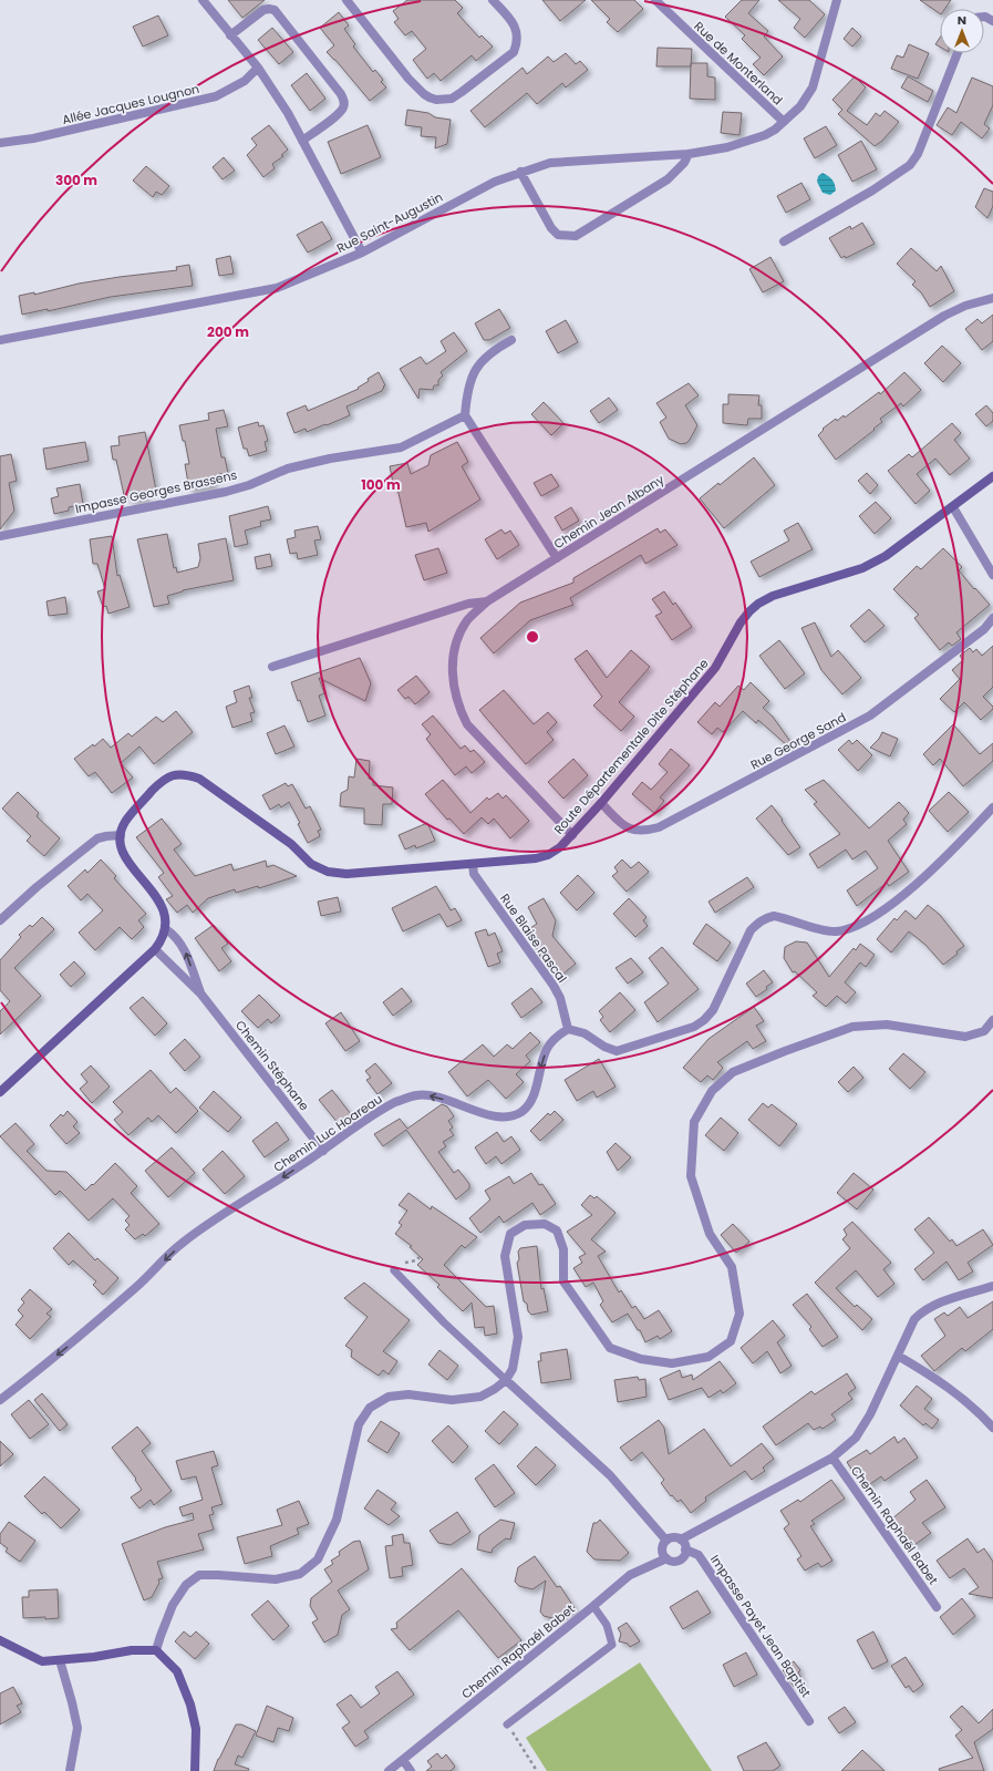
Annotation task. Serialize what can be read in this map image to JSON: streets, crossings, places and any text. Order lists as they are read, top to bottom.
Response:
{
  "streets": {
    "main road": ["Route Départementale Dite Stéphane"],
    "street": [
      "Rue de Monterland",
      "Allée Jacques Lougnon",
      "Rue Saint-Augustin",
      "Impasse Georges Brassens",
      "Chemin Jean Albany",
      "Rue George Sand",
      "Rue Blaise Pascal",
      "Chemin Stéphane",
      "Chemin Luc Hoareau",
      "Chemin Raphaël Babet",
      "Impasse Payet Jean Baptist"
    ]
  },
  "crossings": [
    ["Rue de Monterland", "Rue Saint-Augustin"],
    ["Chemin Jean Albany", "Route Départementale Dite Stéphane"],
    ["Rue George Sand", "Route Départementale Dite Stéphane"],
    ["Route Départementale Dite Stéphane", "Rue Blaise Pascal"],
    ["Rue Blaise Pascal", "Chemin Luc Hoareau"],
    ["Chemin Stéphane", "Chemin Luc Hoareau"],
    ["Chemin Raphaël Babet", "Impasse Payet Jean Baptist"]
  ],
  "one_way": ["Chemin Luc Hoareau"],
  "north": "top",
  "rings": ["300 m", "200 m", "100 m"]
}
